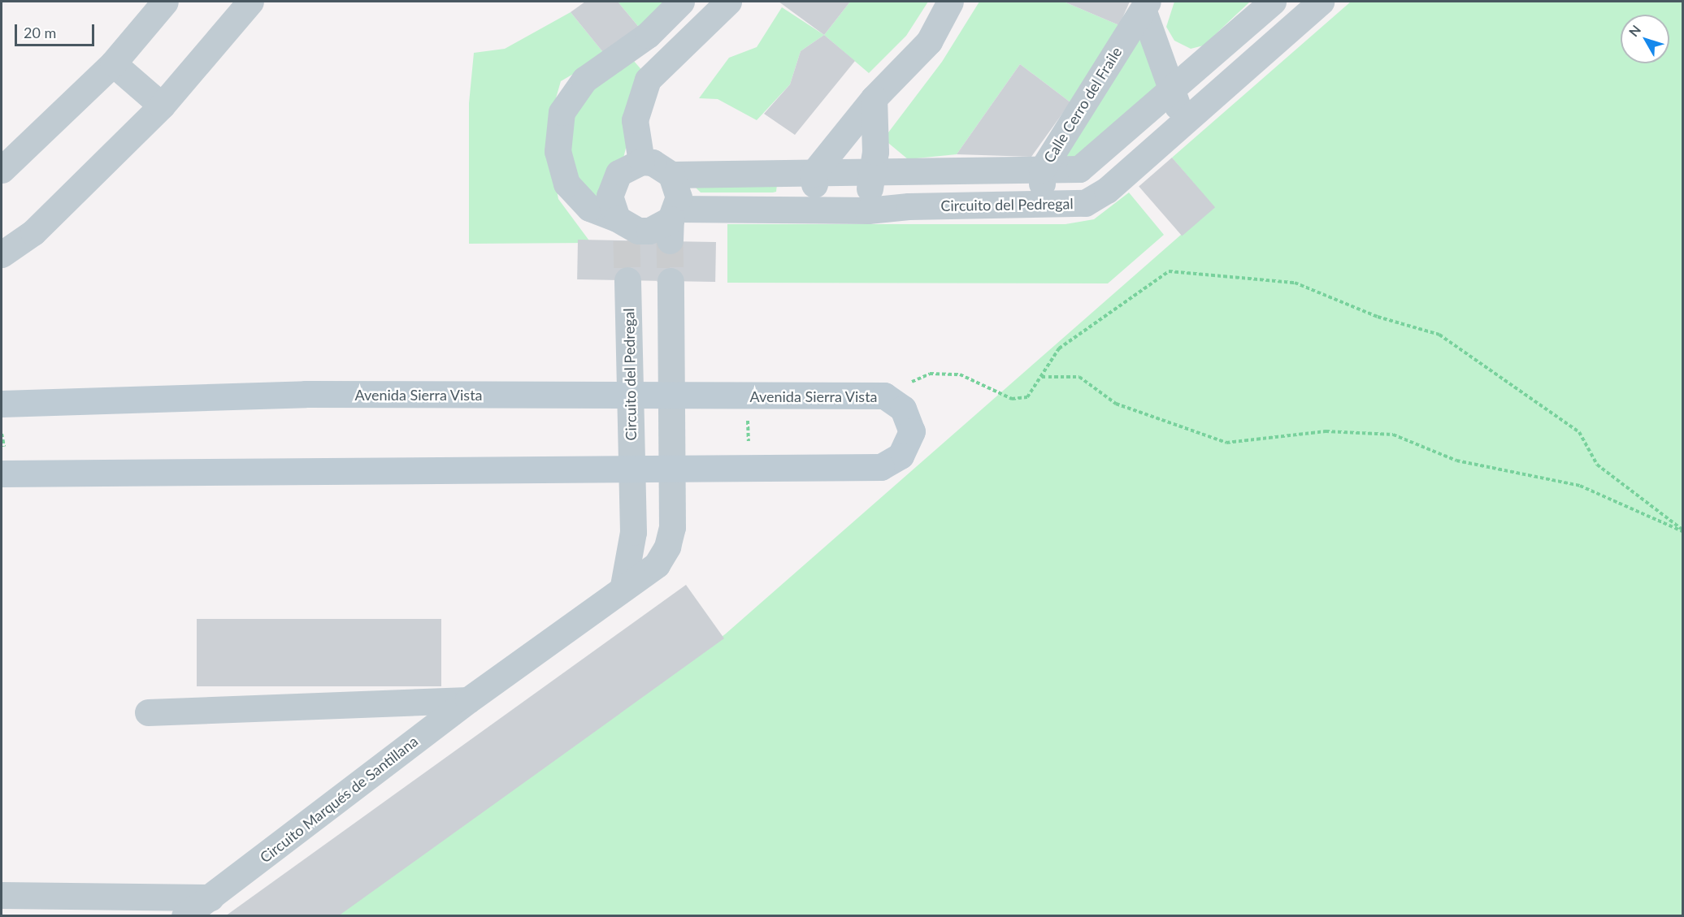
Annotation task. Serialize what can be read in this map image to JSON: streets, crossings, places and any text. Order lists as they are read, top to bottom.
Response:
{
  "streets": {
    "main road": ["Avenida Sierra Vista"],
    "street": ["Calle Cerro del Fraile", "Circuito del Pedregal", "Circuito Marqués de Santillana"]
  },
  "crossings": [
    ["Calle Cerro del Fraile", "Circuito del Pedregal"],
    ["Circuito del Pedregal", "Avenida Sierra Vista"],
    ["Avenida Sierra Vista", "Circuito Marqués de Santillana"]
  ],
  "scale_bar": "20 m",
  "north": "top left"
}
